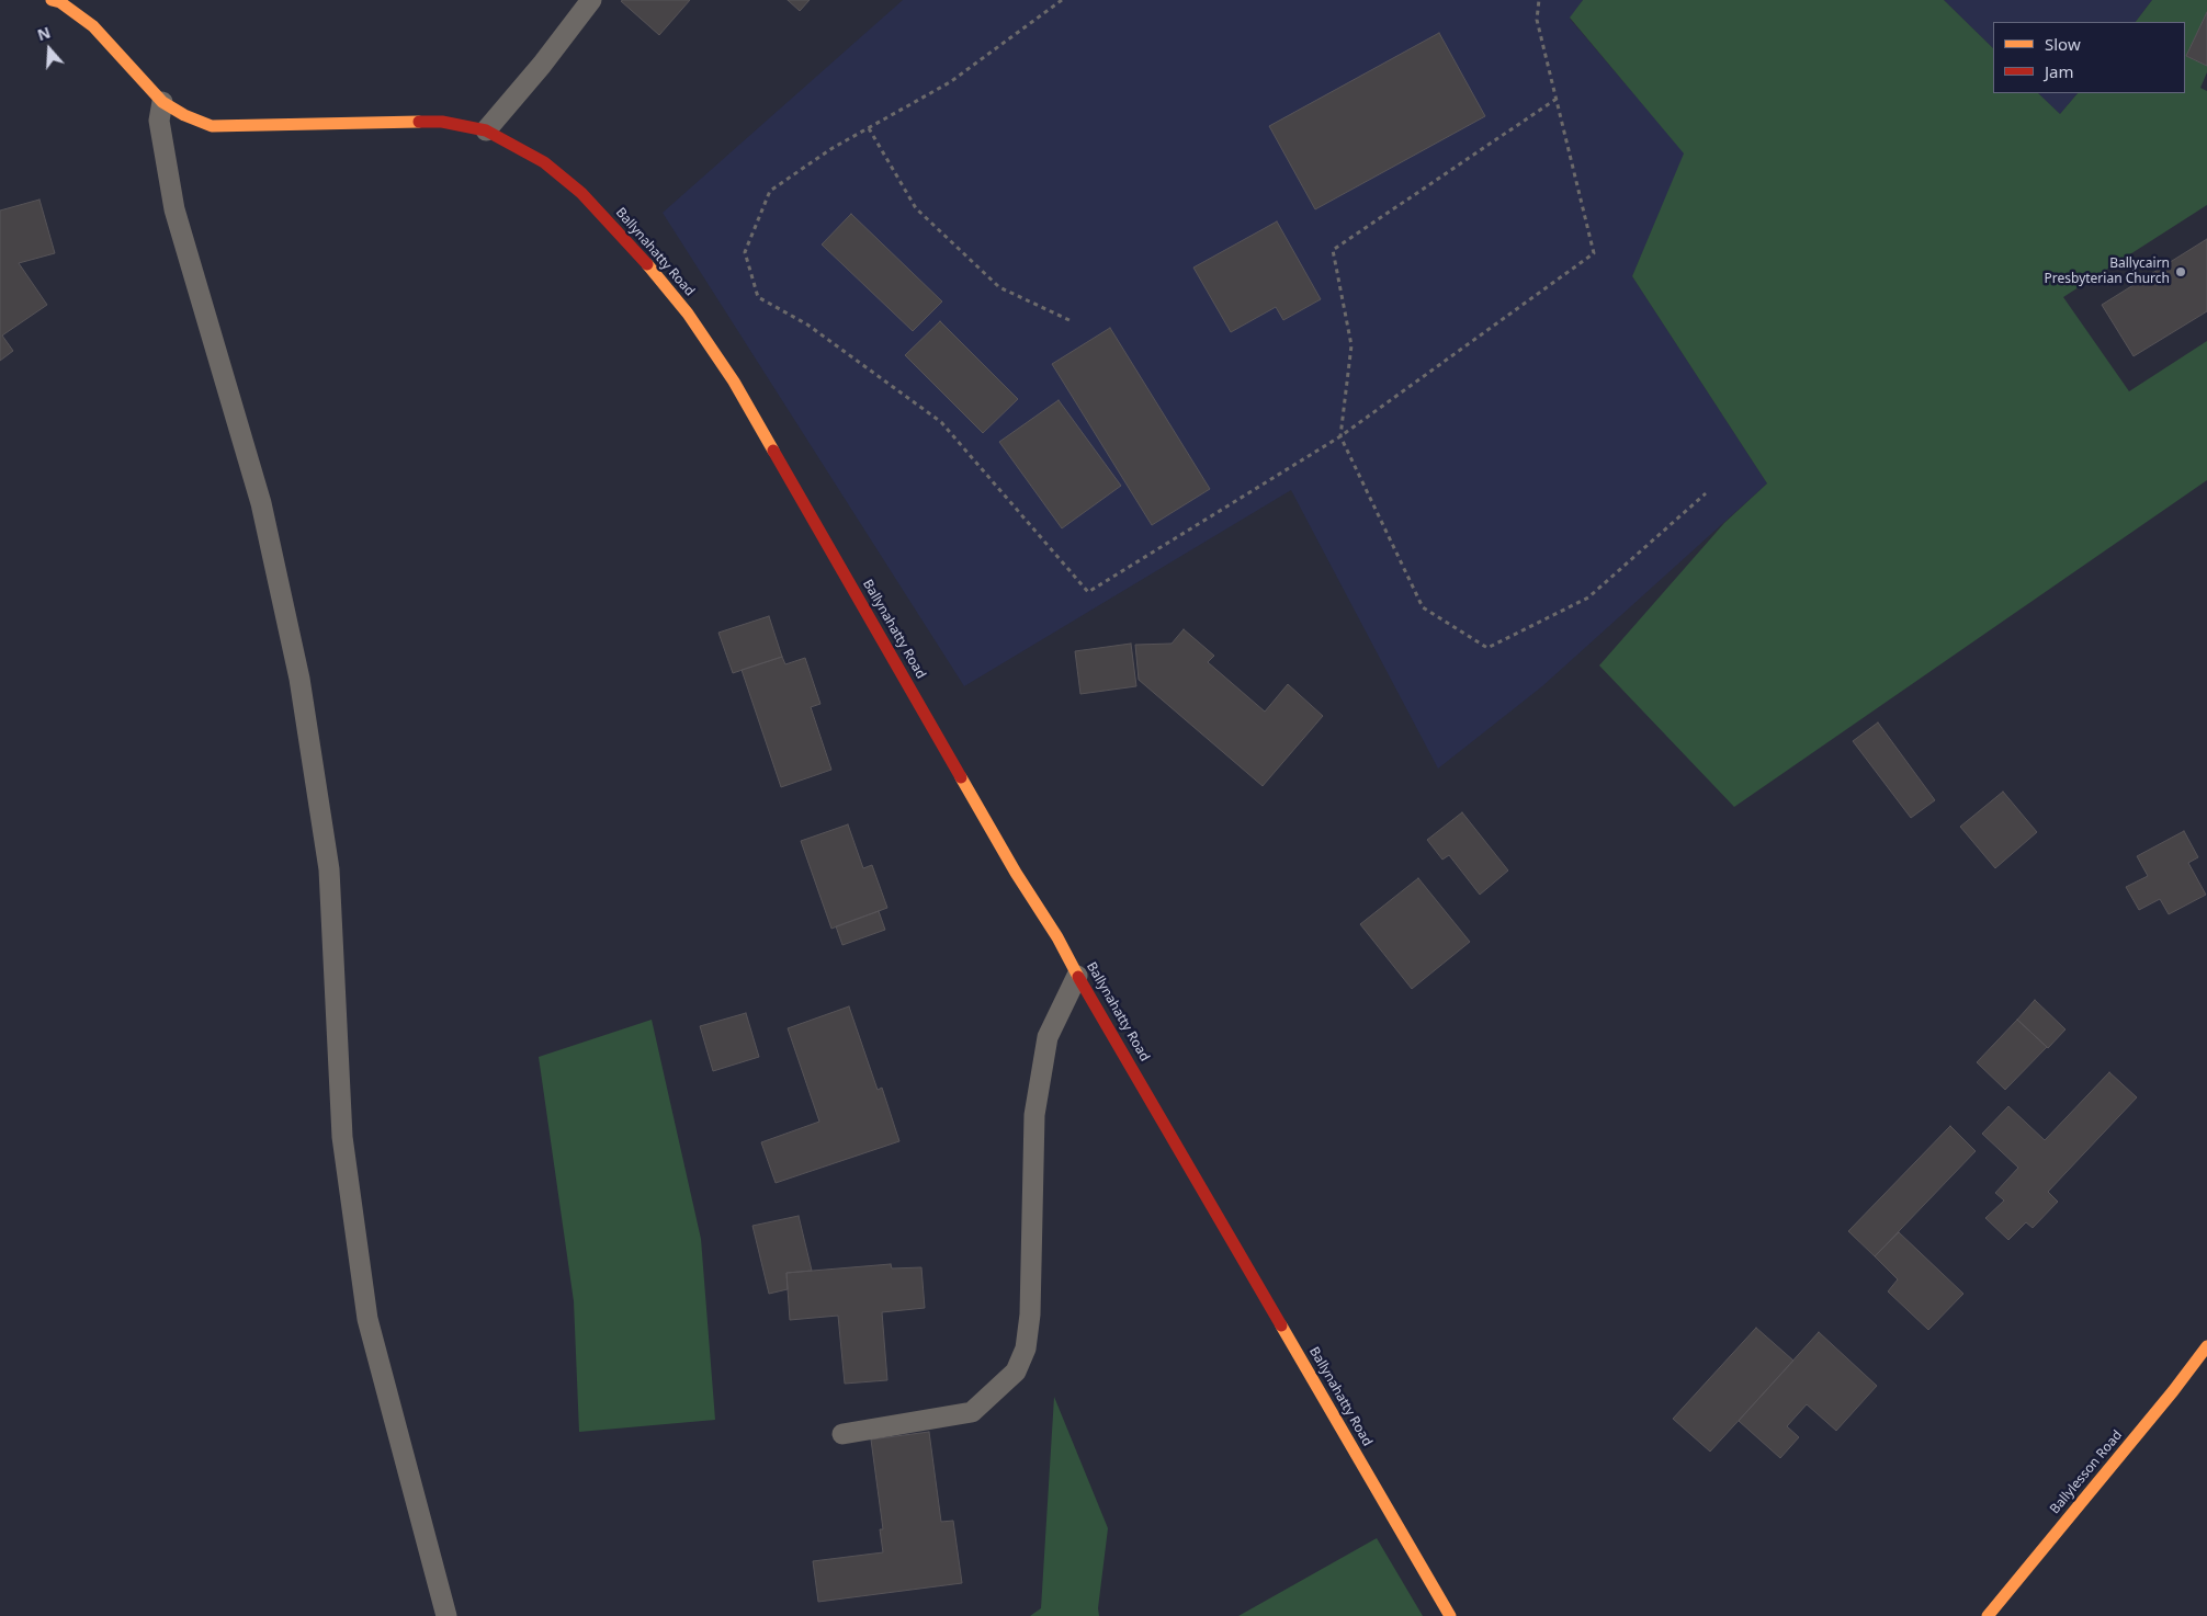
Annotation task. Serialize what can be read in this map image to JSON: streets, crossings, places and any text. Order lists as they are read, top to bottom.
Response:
{
  "streets": {
    "street": ["Ballynahatty Road", "Ballylesson Road"]
  },
  "places": ["Ballycairn Presbyterian Church"],
  "legend": ["Slow", "Jam"],
  "north": "top"
}
